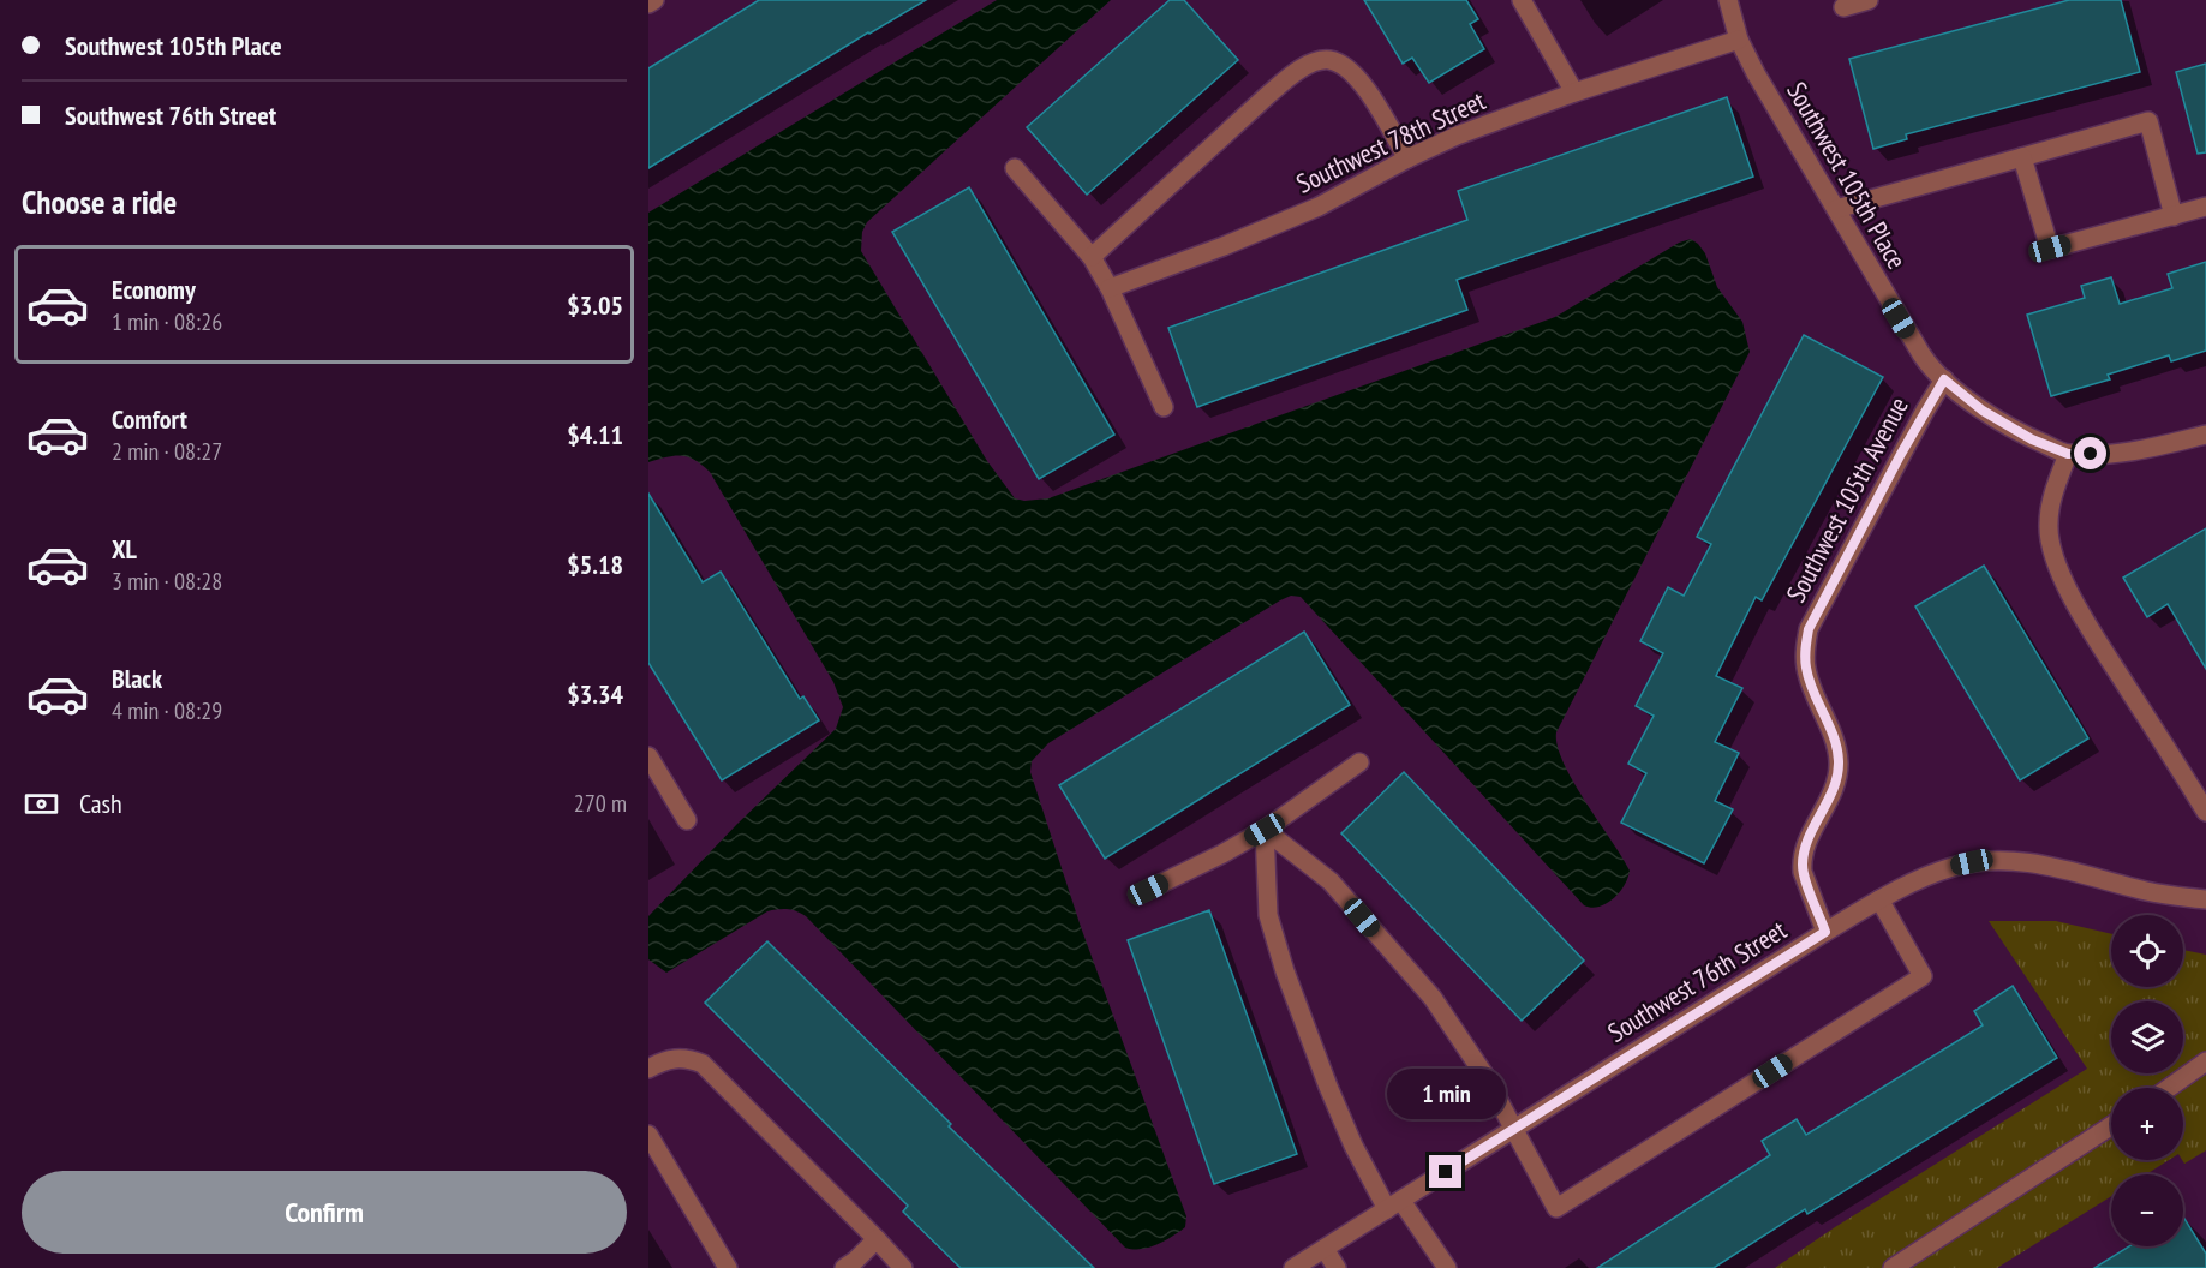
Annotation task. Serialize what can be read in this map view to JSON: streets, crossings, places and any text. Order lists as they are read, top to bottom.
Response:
{
  "streets": {
    "street": [
      "Southwest 78th Street",
      "Southwest 105th Place",
      "Southwest 105th Avenue",
      "Southwest 76th Street"
    ]
  },
  "crossings": [
    ["Southwest 78th Street", "Southwest 105th Place"],
    ["Southwest 105th Place", "Southwest 105th Avenue"],
    ["Southwest 105th Avenue", "Southwest 76th Street"]
  ],
  "page": {
    "banner": ["Southwest 105th Place", "Southwest 76th Street"],
    "heading": "Choose a ride",
    "list": [
      {
        "name": "Economy",
        "note": "1 min · 08:26",
        "value": "$3.05"
      },
      {
        "name": "Comfort",
        "note": "2 min · 08:27",
        "value": "$4.11"
      },
      {
        "name": "XL",
        "note": "3 min · 08:28",
        "value": "$5.18"
      },
      {
        "name": "Black",
        "note": "4 min · 08:29",
        "value": "$3.34"
      }
    ],
    "pay": ["Cash", "270 m"],
    "map_buttons": ["+", "−"],
    "bubble": "1 min",
    "buttons": "Confirm"
  }
}
